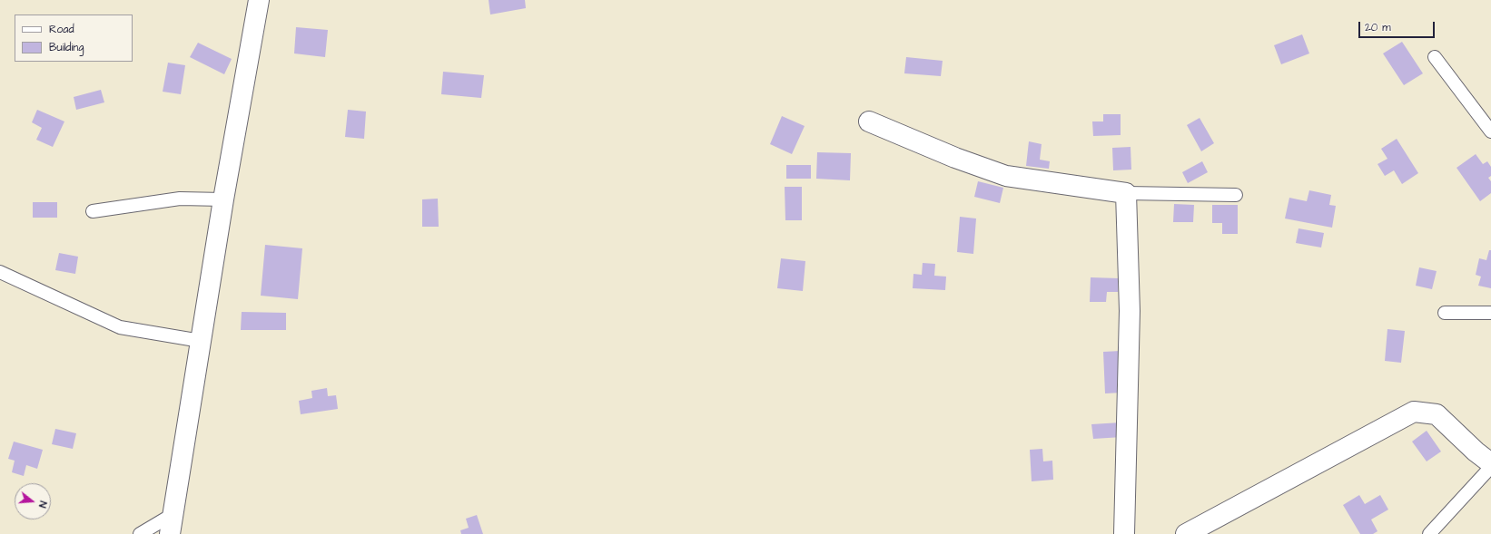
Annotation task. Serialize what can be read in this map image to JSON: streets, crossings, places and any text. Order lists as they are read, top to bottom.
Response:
{
  "legend": ["Road", "Building"],
  "scale_bar": "20 m",
  "north": "right"
}
